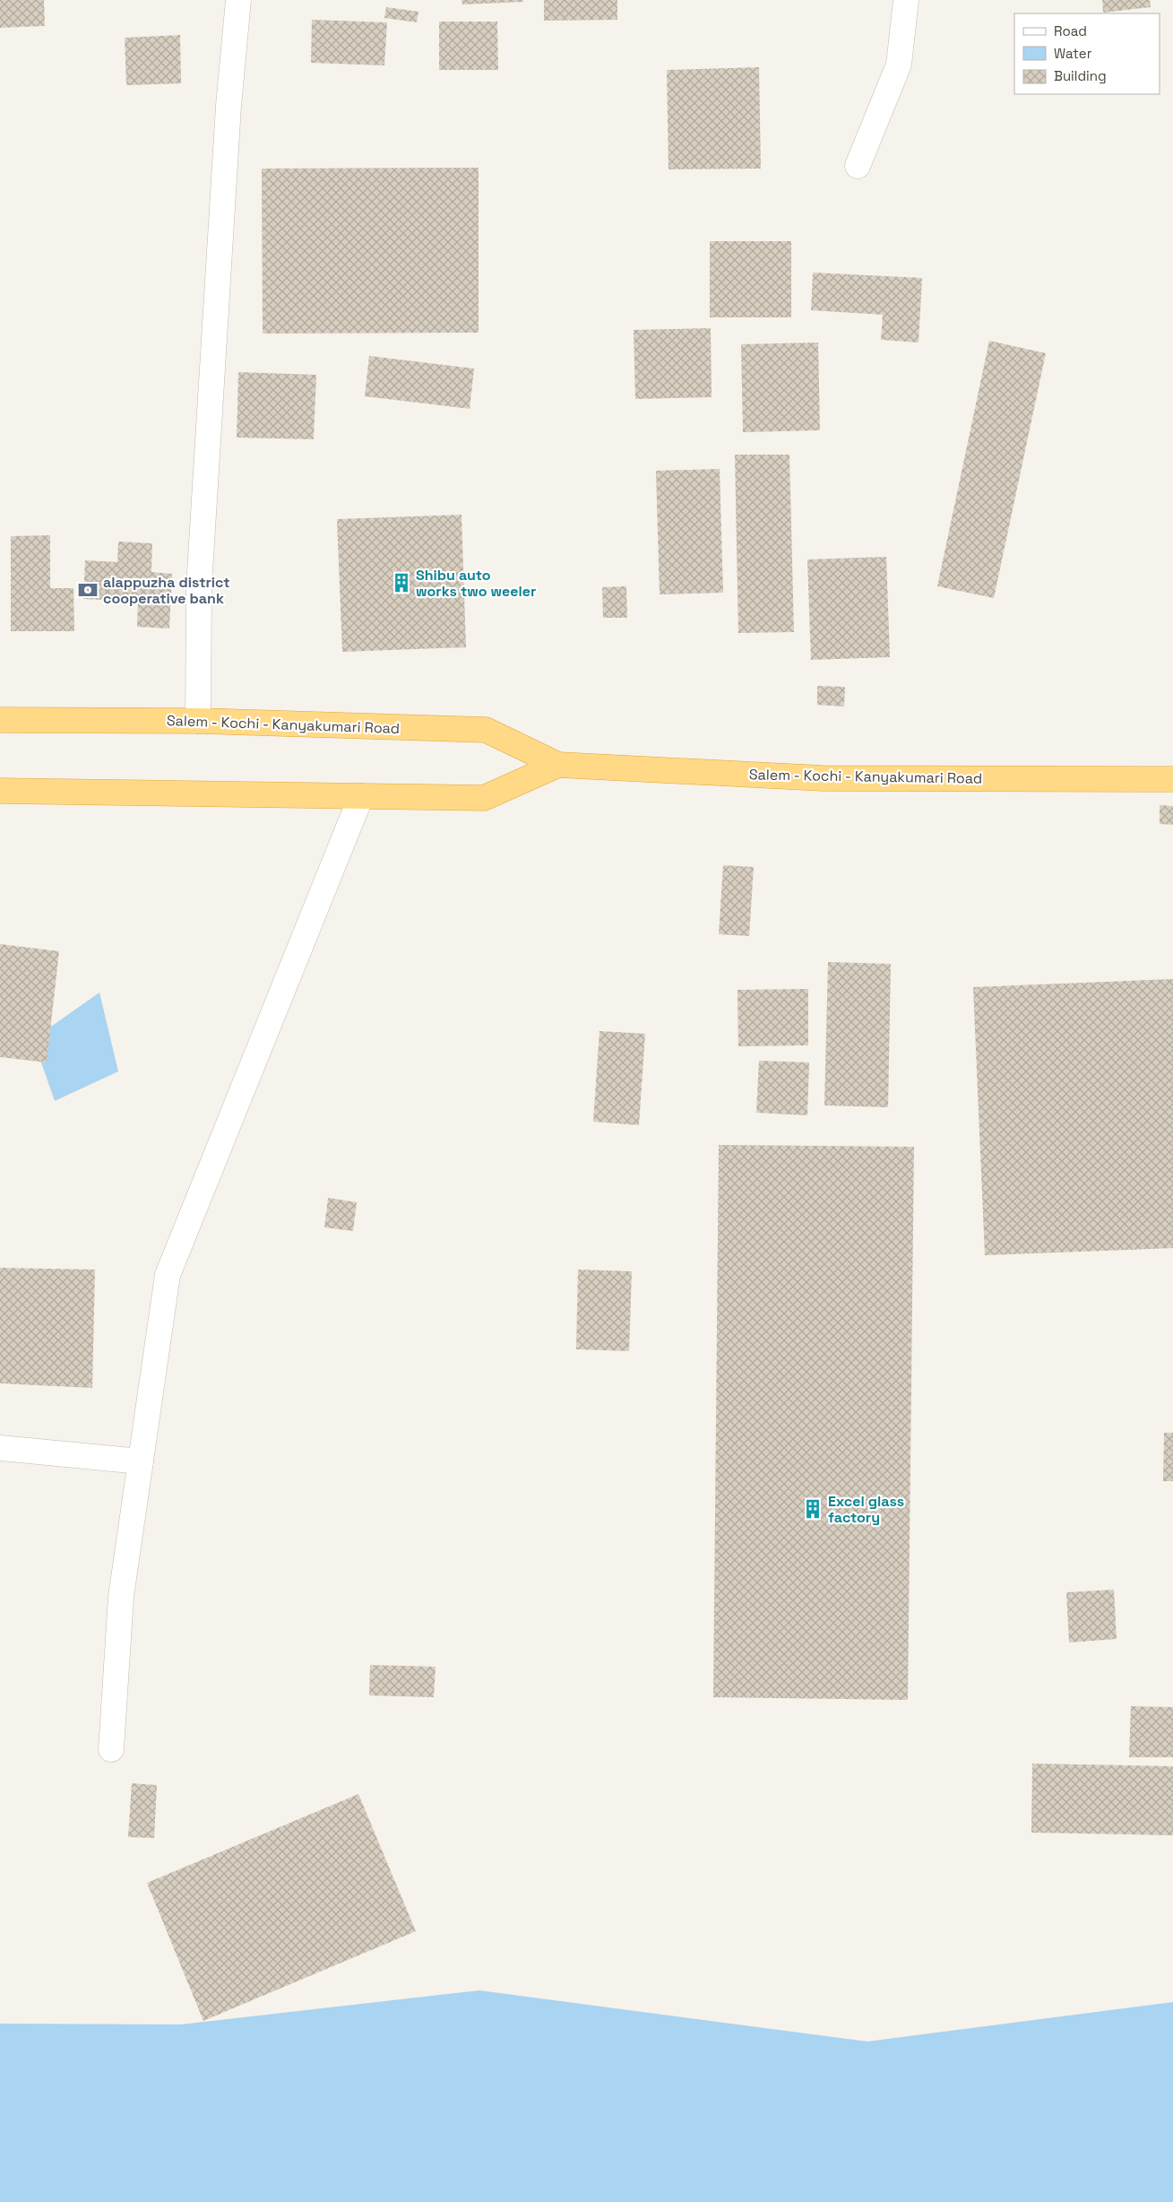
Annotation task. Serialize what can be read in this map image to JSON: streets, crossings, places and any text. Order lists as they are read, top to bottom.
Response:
{
  "streets": {
    "highway": ["Salem - Kochi - Kanyakumari Road"]
  },
  "places": {
    "building": ["Shibu auto works two weeler", "Excel glass factory"],
    "bank": ["alappuzha district cooperative bank"]
  },
  "legend": ["Road", "Water", "Building"]
}
